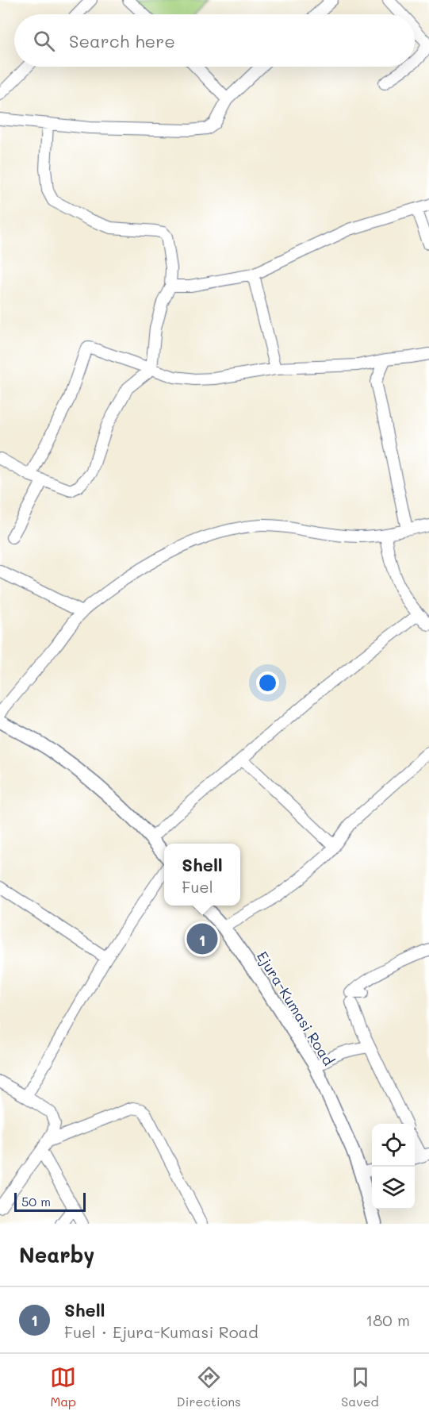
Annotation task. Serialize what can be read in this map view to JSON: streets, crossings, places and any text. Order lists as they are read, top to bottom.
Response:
{
  "streets": {
    "main road": ["Ejura-Kumasi Road"]
  },
  "scale_bar": "50 m",
  "page": {
    "search": "Search here",
    "popup": ["Shell", "Fuel"],
    "pins": "1",
    "scale": "50 m",
    "heading": "Nearby",
    "list": [
      {
        "mark": "1",
        "name": "Shell",
        "note": "Fuel · Ejura-Kumasi Road",
        "value": "180 m"
      }
    ],
    "nav": ["Map", "Directions", "Saved"]
  }
}
